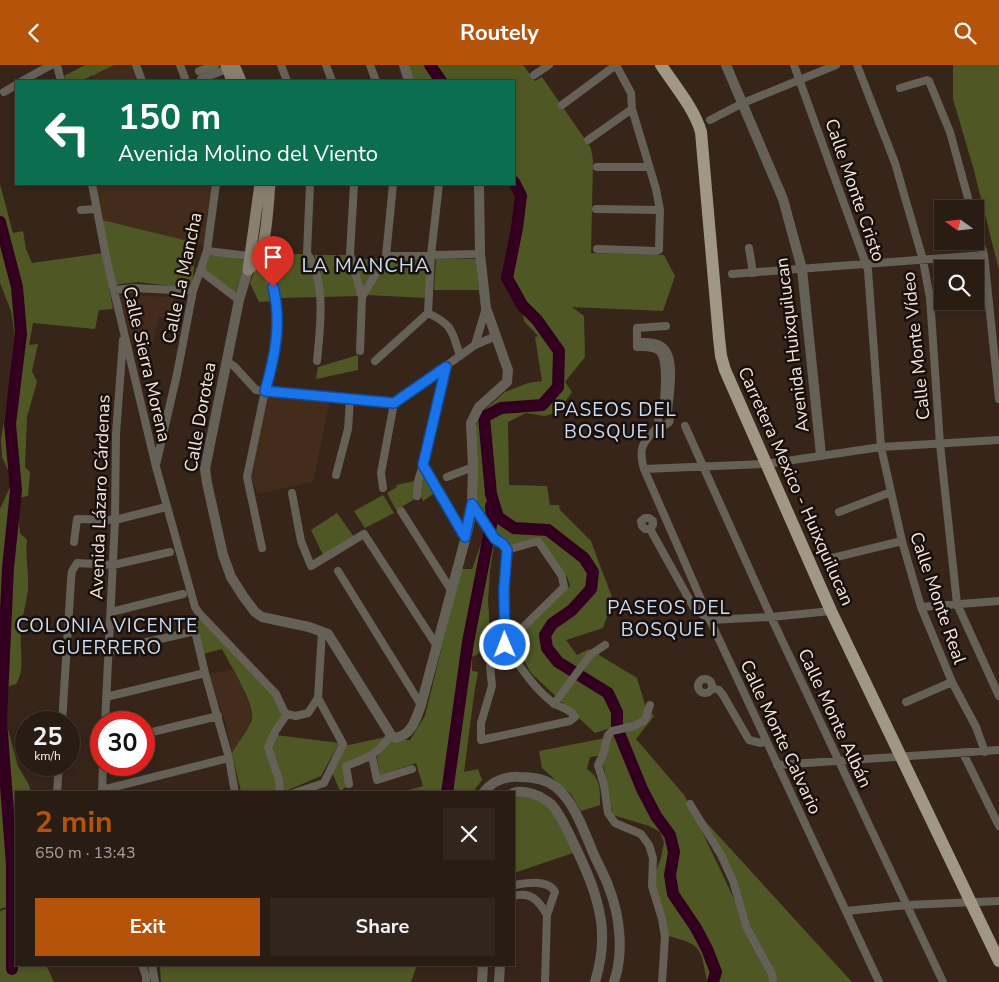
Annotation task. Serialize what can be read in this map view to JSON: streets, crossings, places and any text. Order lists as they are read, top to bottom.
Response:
{
  "streets": {
    "main road": ["Calle Dorotea", "Carretera Mexico - Huixquilucan"],
    "street": [
      "Calle Monte Cristo",
      "Calle La Mancha",
      "Avenida Huixquilucan",
      "Calle Monte Vídeo",
      "Calle Sierra Morena",
      "Avenida Lázaro Cárdenas",
      "Calle Monte Real",
      "Calle Monte Albán",
      "Calle Monte Calvario"
    ]
  },
  "crossings": [
    ["Calle Monte Cristo", "Calle Monte Real"],
    ["Calle La Mancha", "Calle Sierra Morena"],
    ["Calle Sierra Morena", "Avenida Lázaro Cárdenas"]
  ],
  "districts": [
    "LA MANCHA",
    "PASEOS DEL BOSQUE II",
    "PASEOS DEL BOSQUE I",
    "COLONIA VICENTE GUERRERO"
  ],
  "north": "left",
  "page": {
    "header": "Routely",
    "turn": ["150 m", "Avenida Molino del Viento"],
    "speed": "25 km/h",
    "limit": "30",
    "heading": ["2 min", "650 m · 13:43"],
    "buttons": ["Exit", "Share"]
  }
}
